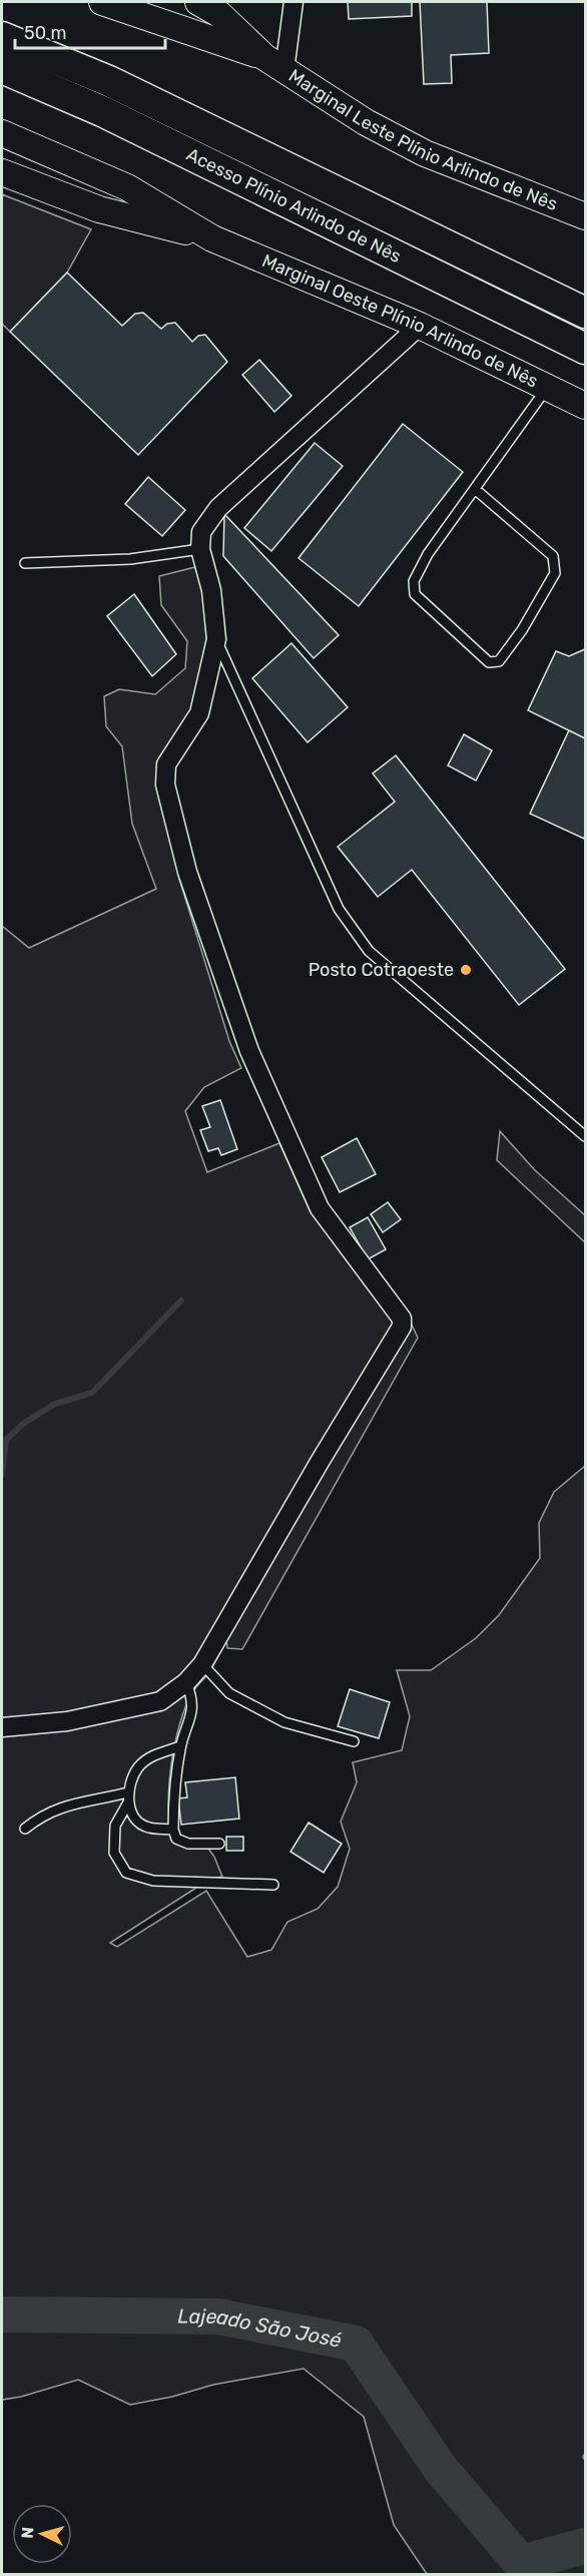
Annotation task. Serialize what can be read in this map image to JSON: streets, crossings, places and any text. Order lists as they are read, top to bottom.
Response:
{
  "streets": {
    "highway": ["Acesso Plínio Arlindo de Nês"],
    "main road": ["Marginal Leste Plínio Arlindo de Nês", "Marginal Oeste Plínio Arlindo de Nês"]
  },
  "water": ["Lajeado São José"],
  "places": ["Posto Cotraoeste"],
  "scale_bar": "50 m",
  "north": "left"
}
